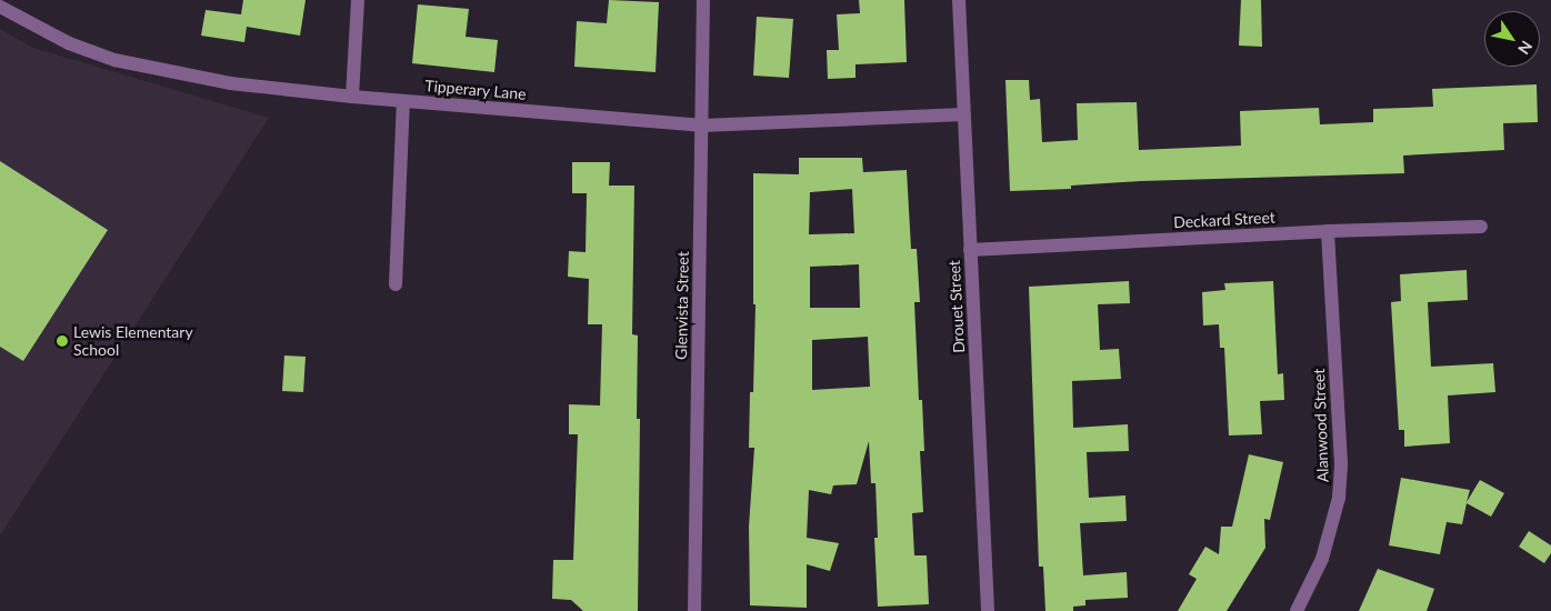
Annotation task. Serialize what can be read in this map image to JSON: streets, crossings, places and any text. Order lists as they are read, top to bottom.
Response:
{
  "streets": {
    "street": [
      "Tipperary Lane",
      "Deckard Street",
      "Glenvista Street",
      "Drouet Street",
      "Alanwood Street"
    ]
  },
  "crossings": [
    ["Tipperary Lane", "Glenvista Street"],
    ["Tipperary Lane", "Drouet Street"],
    ["Deckard Street", "Drouet Street"],
    ["Deckard Street", "Alanwood Street"]
  ],
  "places": ["Lewis Elementary School"],
  "north": "bottom right"
}
